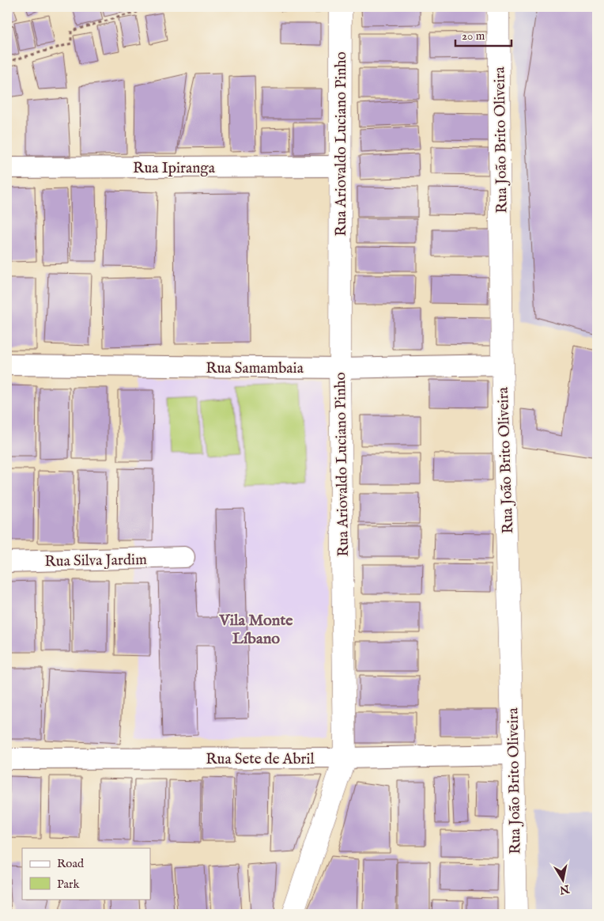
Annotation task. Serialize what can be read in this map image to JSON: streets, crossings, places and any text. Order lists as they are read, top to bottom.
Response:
{
  "streets": {
    "street": [
      "Rua João Brito Oliveira",
      "Rua Ariovaldo Luciano Pinho",
      "Rua Ipiranga",
      "Rua Samambaia",
      "Rua Silva Jardim",
      "Rua Sete de Abril"
    ]
  },
  "crossings": [
    ["Rua João Brito Oliveira", "Rua Samambaia"],
    ["Rua João Brito Oliveira", "Rua Sete de Abril"],
    ["Rua Ariovaldo Luciano Pinho", "Rua Ipiranga"],
    ["Rua Ariovaldo Luciano Pinho", "Rua Samambaia"],
    ["Rua Ariovaldo Luciano Pinho", "Rua Sete de Abril"]
  ],
  "districts": ["Vila Monte Líbano"],
  "legend": ["Road", "Park"],
  "scale_bar": "20 m",
  "north": "bottom"
}
